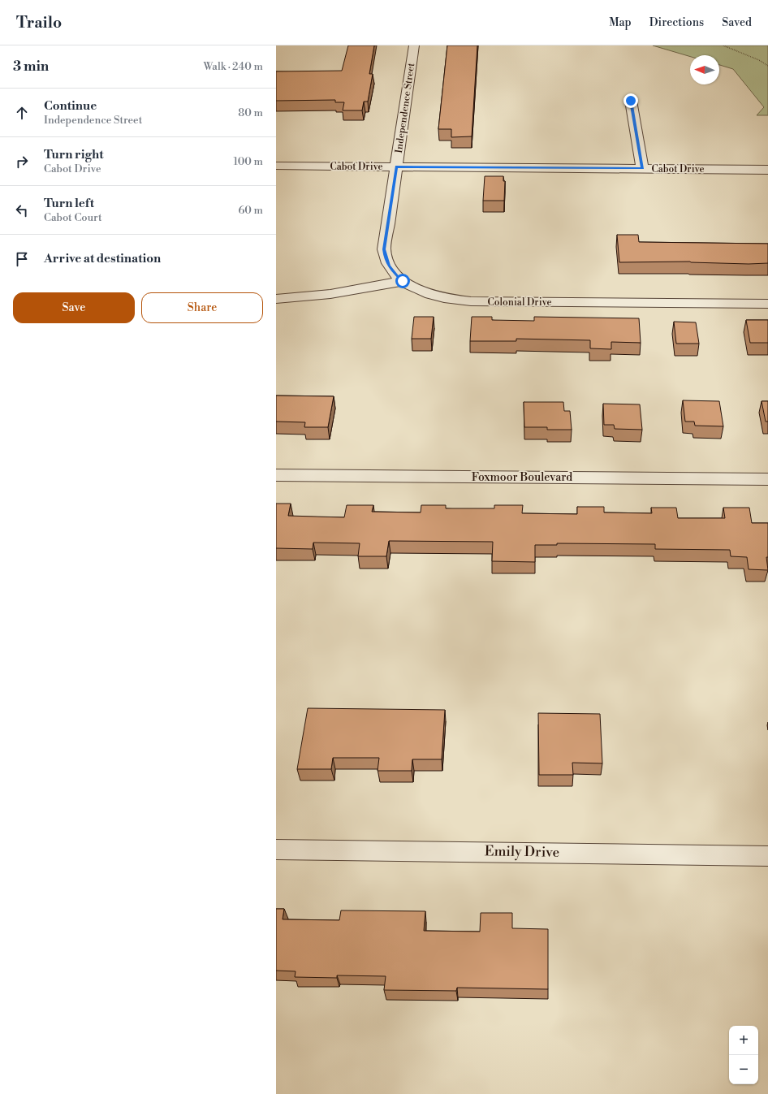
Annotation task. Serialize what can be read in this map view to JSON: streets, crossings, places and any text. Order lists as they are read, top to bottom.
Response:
{
  "streets": {
    "street": [
      "Independence Street",
      "Cabot Drive",
      "Colonial Drive",
      "Foxmoor Boulevard",
      "Emily Drive"
    ]
  },
  "crossings": [
    ["Independence Street", "Cabot Drive"],
    ["Independence Street", "Colonial Drive"]
  ],
  "north": "left",
  "page": {
    "header": "Trailo",
    "nav": ["Map", "Directions", "Saved"],
    "heading": ["3 min", "Walk · 240 m"],
    "list": [
      ["Continue", "Independence Street", "80 m"],
      ["Turn right", "Cabot Drive", "100 m"],
      ["Turn left", "Cabot Court", "60 m"],
      "Arrive at destination"
    ],
    "buttons": ["Save", "Share"],
    "map_buttons": ["+", "−"]
  }
}
